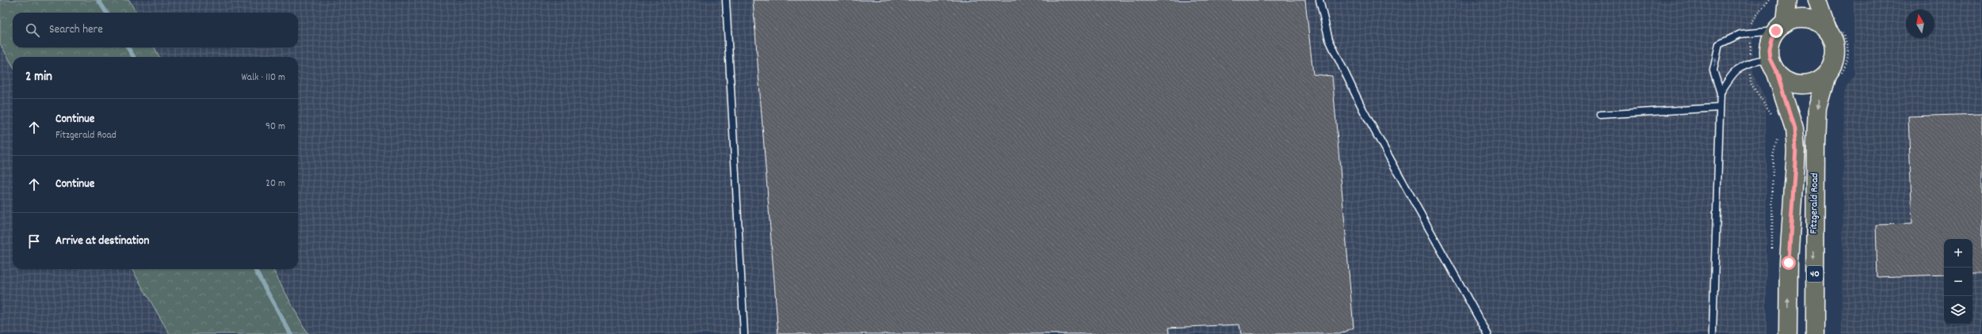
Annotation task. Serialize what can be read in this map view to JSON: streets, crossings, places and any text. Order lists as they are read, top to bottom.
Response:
{
  "streets": {
    "main road": ["Fitzgerald Road", "40"]
  },
  "crossings": [
    ["Fitzgerald Road", "40"]
  ],
  "north": "top",
  "page": {
    "search": "Search here",
    "heading": ["2 min", "Walk · 110 m"],
    "list": [
      ["Continue", "Fitzgerald Road", "90 m"],
      ["Continue", "20 m"],
      "Arrive at destination"
    ],
    "map_buttons": ["+", "−"]
  }
}
